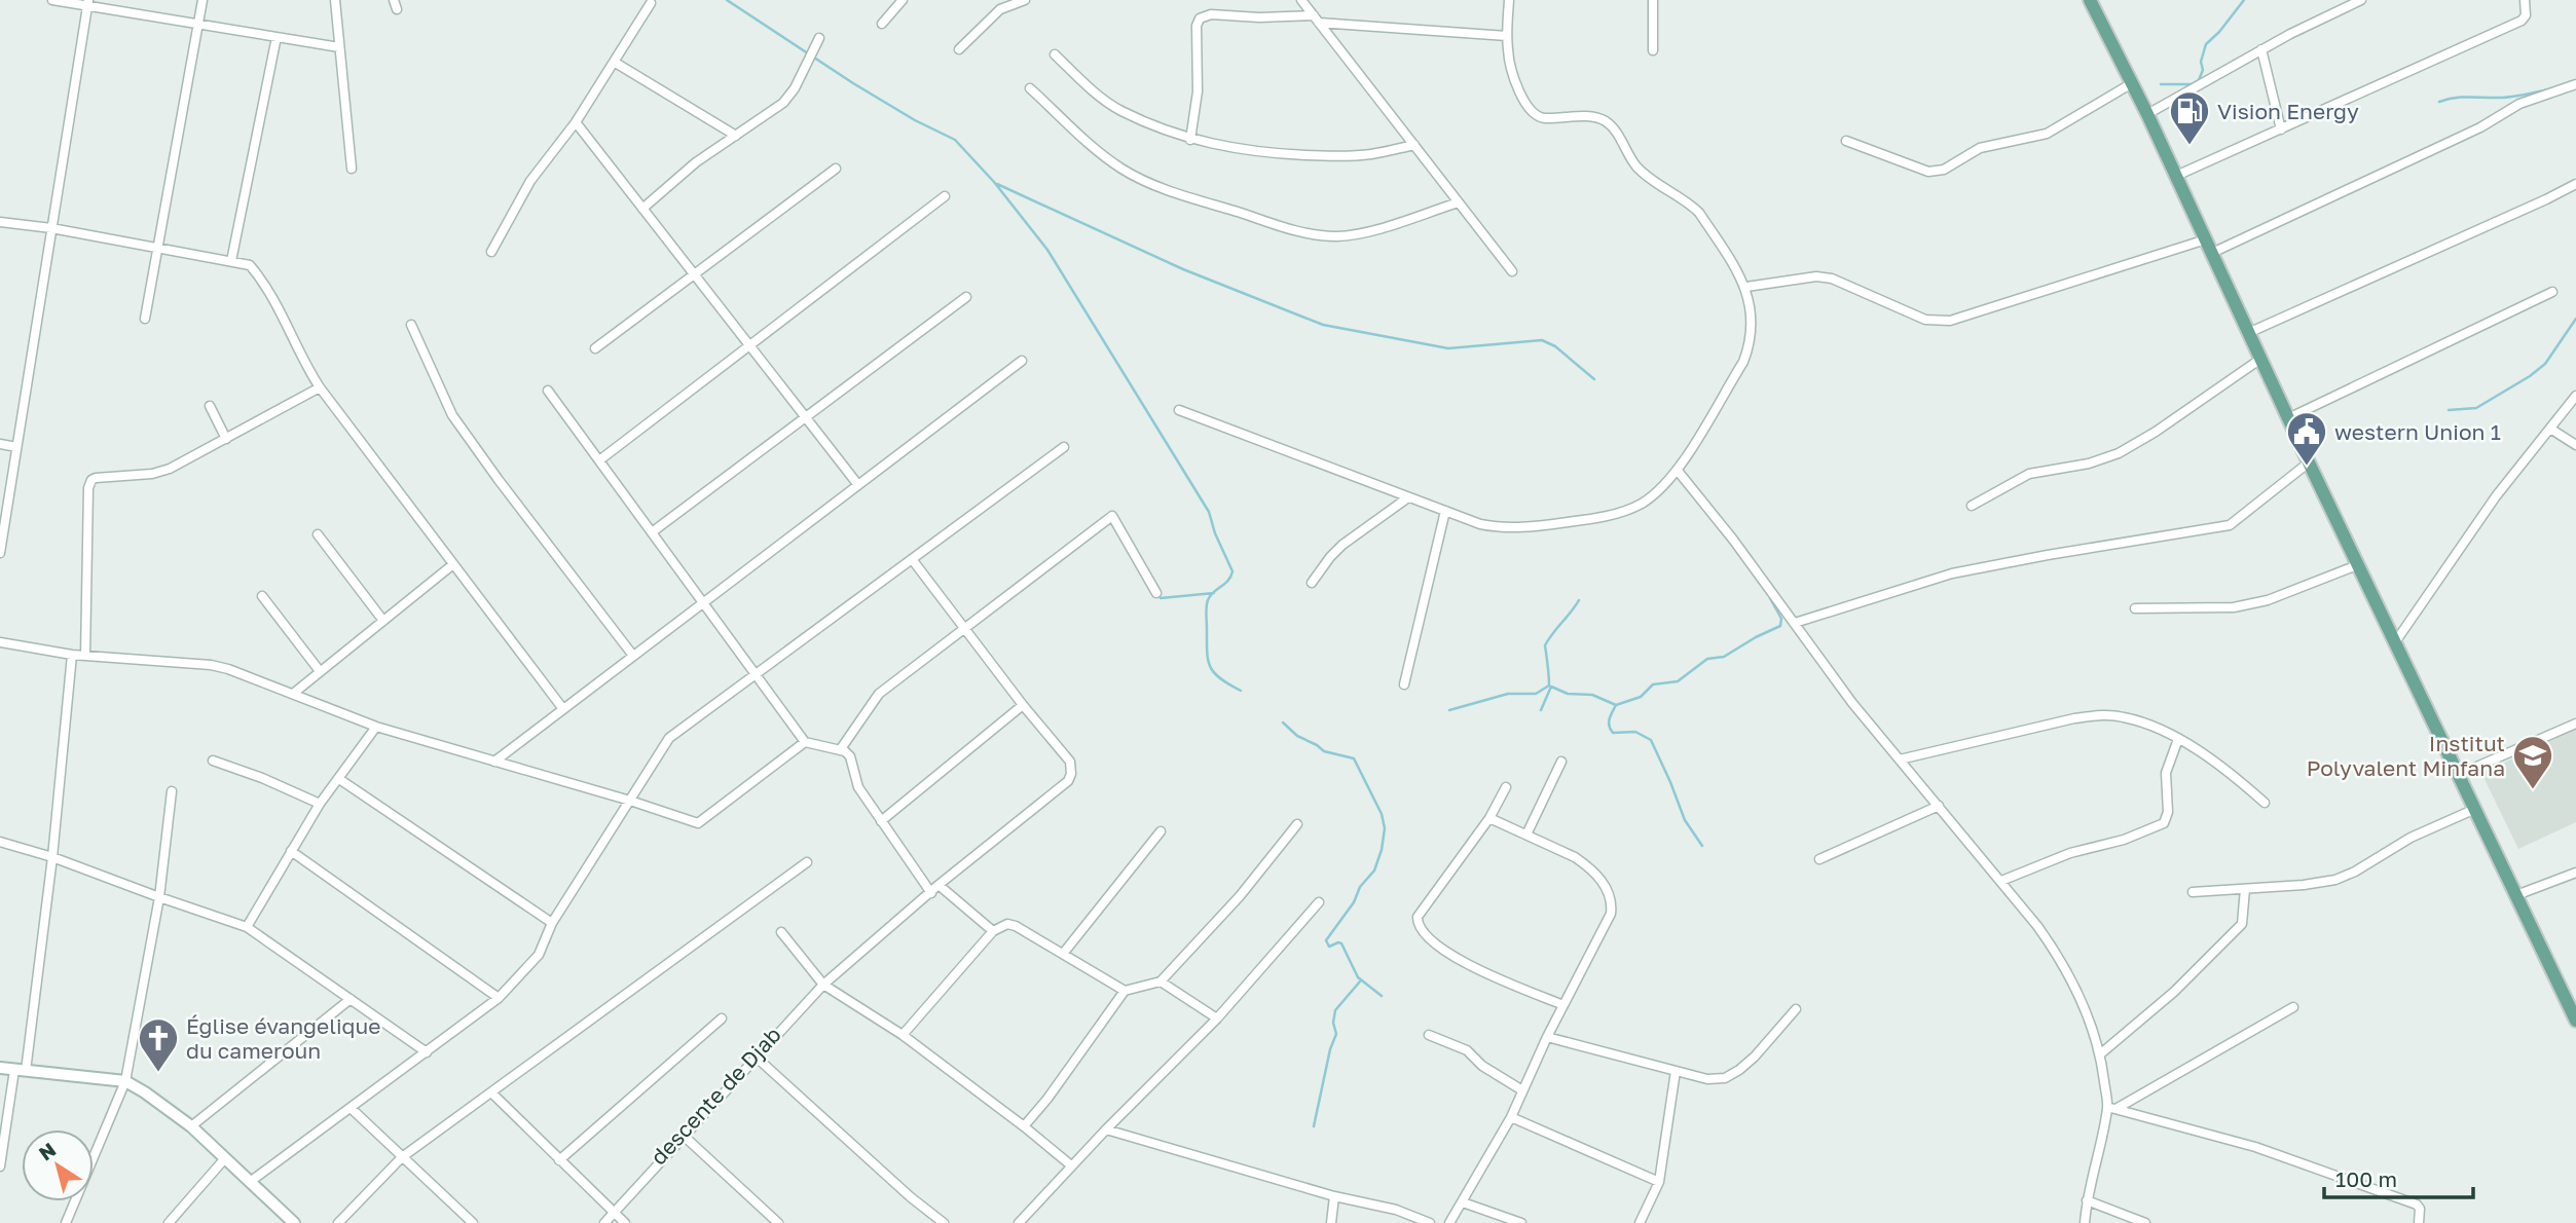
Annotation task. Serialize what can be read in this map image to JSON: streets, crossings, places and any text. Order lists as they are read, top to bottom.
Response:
{
  "streets": {
    "street": ["descente de Djab"]
  },
  "places": {
    "fuel station": ["Vision Energy"],
    "public building": ["western Union 1"],
    "school or university": ["Institut Polyvalent Minfana"],
    "church": ["Église évangelique du cameroun"]
  },
  "scale_bar": "100 m",
  "north": "top left"
}
